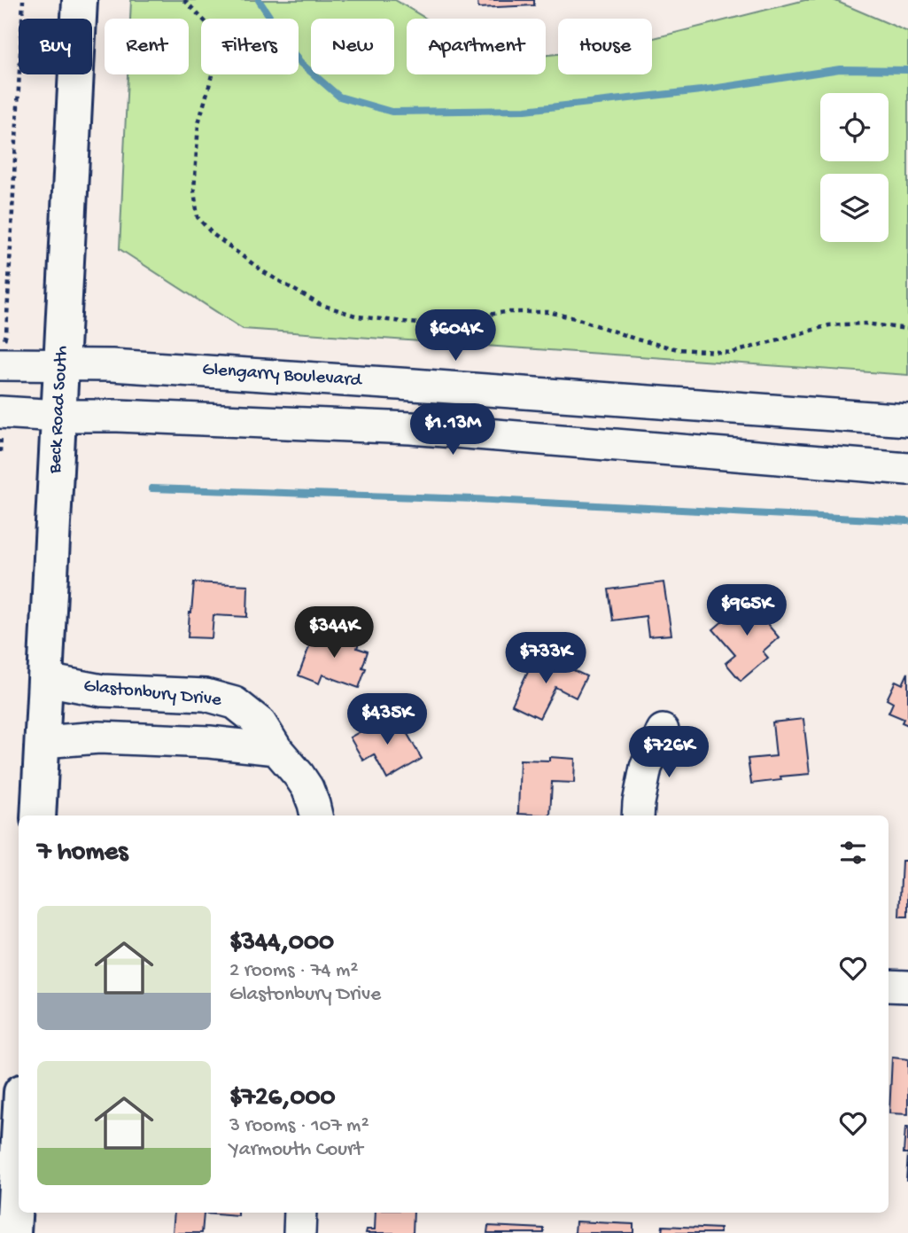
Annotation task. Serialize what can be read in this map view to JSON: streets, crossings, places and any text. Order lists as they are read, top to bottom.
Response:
{
  "streets": {
    "main road": ["Beck Road South"],
    "street": ["Glengarry Boulevard", "Glastonbury Drive"]
  },
  "crossings": [
    ["Glengarry Boulevard", "Beck Road South"],
    ["Beck Road South", "Glastonbury Drive"]
  ],
  "page": {
    "chip": [
      "Buy",
      "Rent",
      "Filters",
      "New",
      "Apartment",
      "House"
    ],
    "price": [
      "$604K",
      "$1.13M",
      "$965K",
      "$344K",
      "$733K",
      "$435K",
      "$726K"
    ],
    "heading": "7 homes",
    "list": [
      {
        "name": "$344,000",
        "note": "2 rooms · 74 m² · Glastonbury Drive"
      },
      {
        "name": "$726,000",
        "note": "3 rooms · 107 m² · Yarmouth Court"
      }
    ]
  }
}
